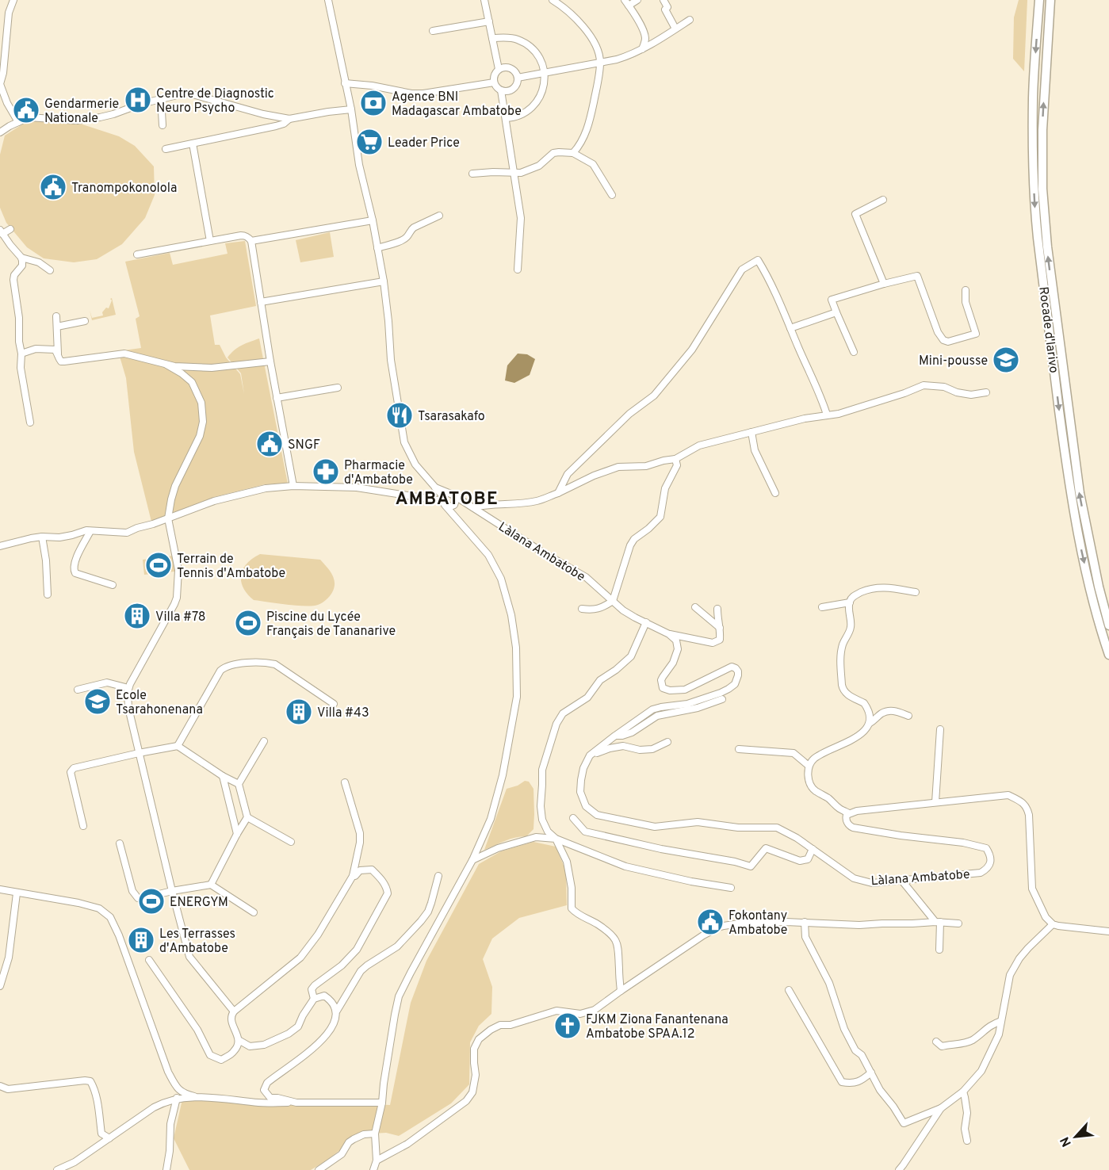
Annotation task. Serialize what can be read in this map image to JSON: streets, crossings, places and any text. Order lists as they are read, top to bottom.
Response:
{
  "streets": {
    "main road": ["Rocade d'Iarivo"],
    "street": ["Làlana Ambatobe"]
  },
  "districts": ["AMBATOBE"],
  "places": {
    "hospital": ["Centre de Diagnostic Neuro Psycho"],
    "bank": ["Agence BNI Madagascar Ambatobe"],
    "public building": [
      "Gendarmerie Nationale",
      "Tranompokonolola",
      "SNGF",
      "Fokontany Ambatobe"
    ],
    "supermarket": ["Leader Price"],
    "school or university": ["Mini-pousse", "Ecole Tsarahonenana"],
    "restaurant": ["Tsarasakafo"],
    "pharmacy": ["Pharmacie d'Ambatobe"],
    "sports": ["Terrain de Tennis d'Ambatobe", "Piscine du Lycée Français de Tananarive", "ENERGYM"],
    "building": ["Villa #78", "Villa #43", "Les Terrasses d'Ambatobe"],
    "church": ["FJKM Ziona Fanantenana Ambatobe SPAA.12"]
  },
  "north": "bottom left"
}
